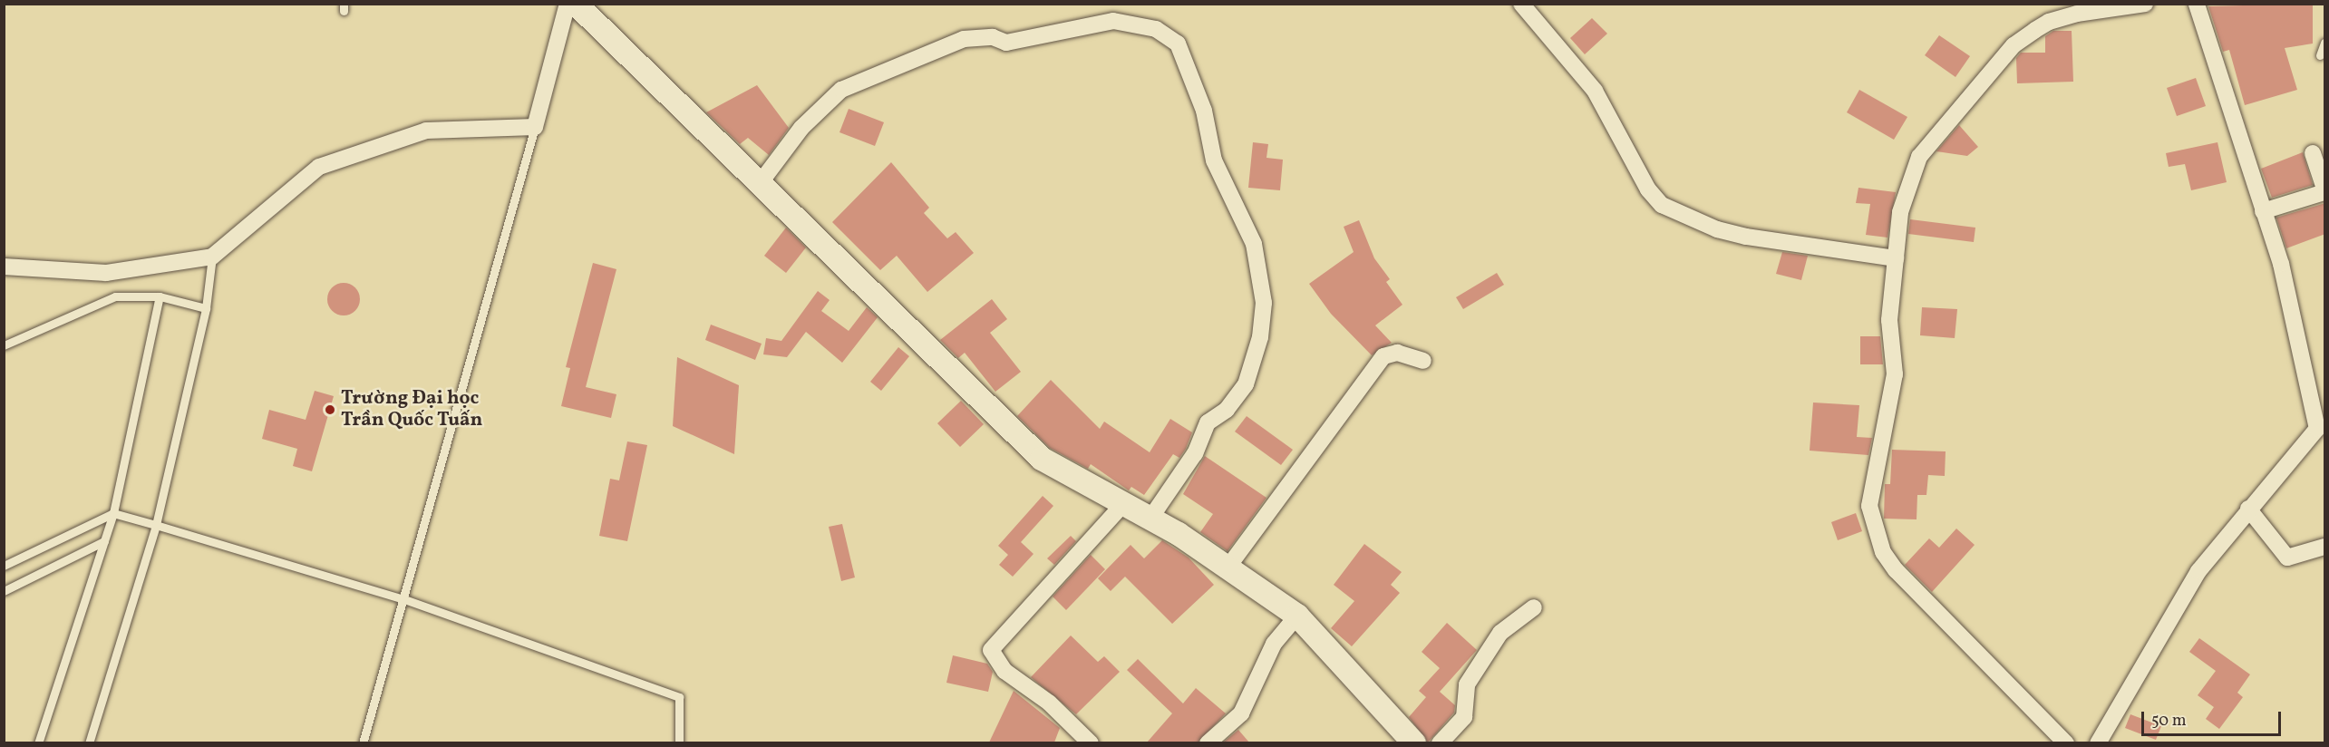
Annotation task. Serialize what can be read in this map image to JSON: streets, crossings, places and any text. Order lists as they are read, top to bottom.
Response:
{
  "places": ["Trường Đại học Trần Quốc Tuấn"],
  "scale_bar": "50 m"
}
